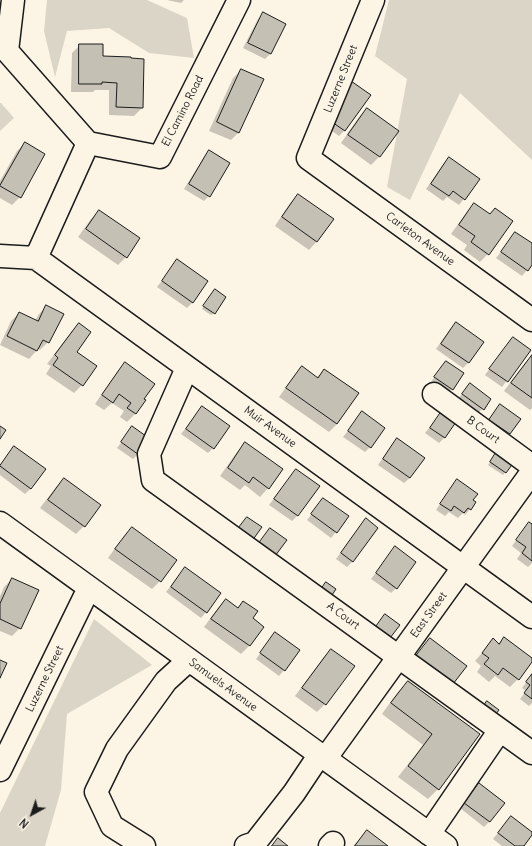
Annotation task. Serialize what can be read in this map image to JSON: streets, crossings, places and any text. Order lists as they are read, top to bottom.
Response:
{
  "streets": {
    "street": [
      "Luzerne Street",
      "El Camino Road",
      "Carleton Avenue",
      "Muir Avenue",
      "B Court",
      "East Street",
      "A Court",
      "Samuels Avenue"
    ]
  },
  "crossings": [
    ["Luzerne Street", "Carleton Avenue"],
    ["Luzerne Street", "Samuels Avenue"],
    ["Muir Avenue", "East Street"],
    ["Muir Avenue", "A Court"],
    ["East Street", "A Court"],
    ["East Street", "Samuels Avenue"]
  ],
  "north": "bottom left"
}
